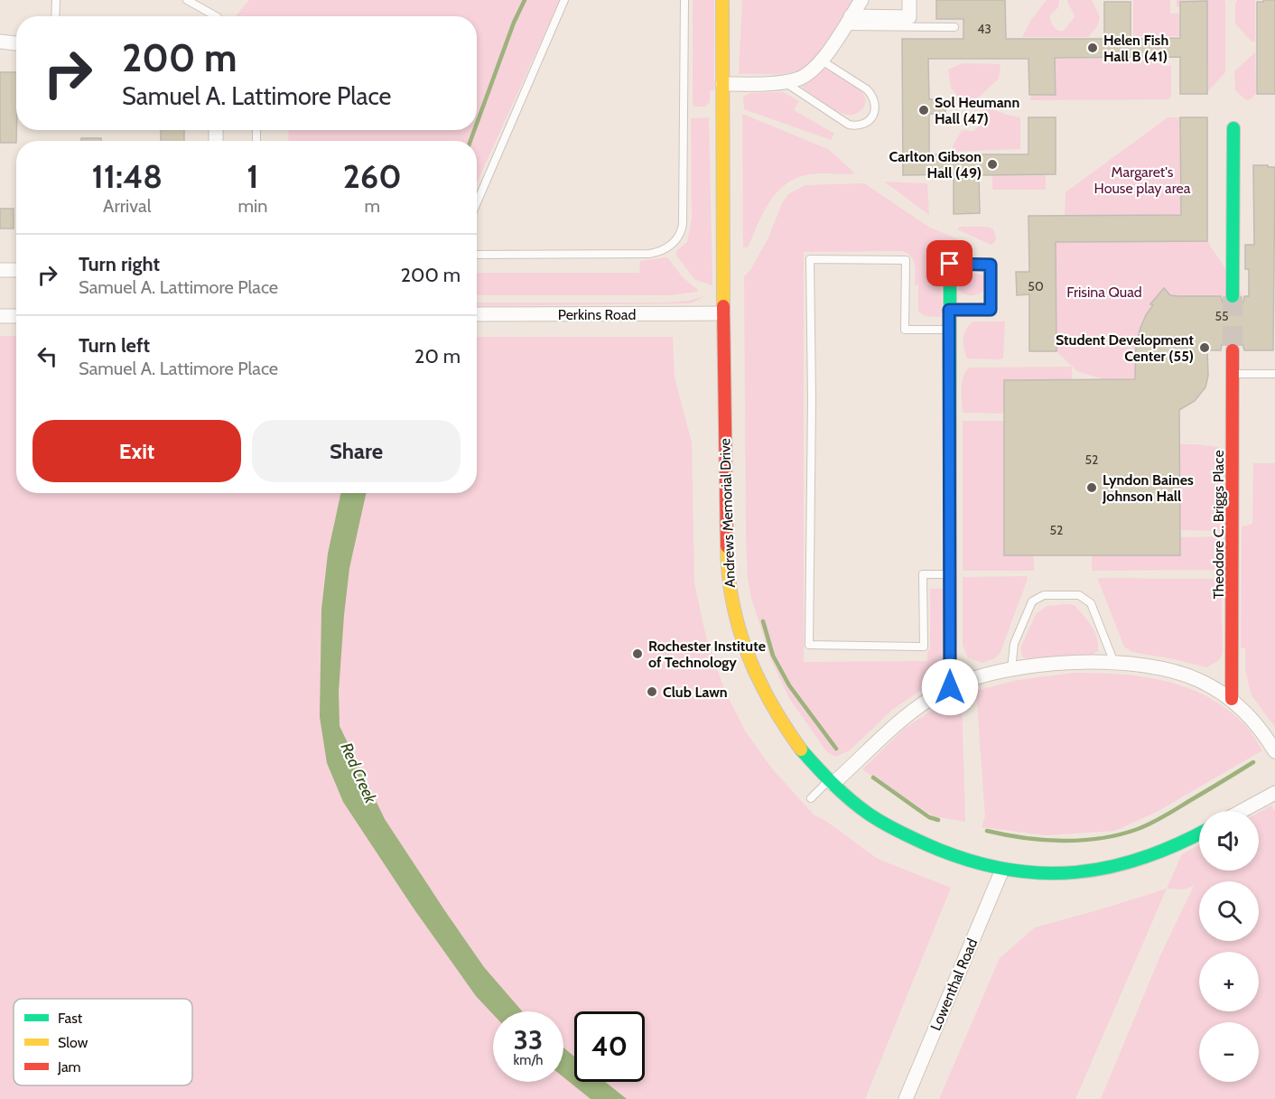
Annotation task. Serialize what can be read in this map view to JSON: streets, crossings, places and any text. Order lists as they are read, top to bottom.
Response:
{
  "streets": {
    "street": [
      "Perkins Road",
      "Andrews Memorial Drive",
      "Theodore C. Briggs Place",
      "Lowenthal Road"
    ]
  },
  "crossings": [
    ["Perkins Road", "Andrews Memorial Drive"],
    ["Andrews Memorial Drive", "Lowenthal Road"]
  ],
  "water": ["Red Creek"],
  "parks": ["Margaret's House play area", "Frisina Quad"],
  "places": [
    "Helen Fish Hall B (41)",
    "Sol Heumann Hall (47)",
    "Carlton Gibson Hall (49)",
    "Student Development Center (55)",
    "Lyndon Baines Johnson Hall",
    "Rochester Institute of Technology",
    "Club Lawn"
  ],
  "house_numbers": [
    "43",
    "50",
    "55",
    "52",
    "52"
  ],
  "legend": ["Fast", "Slow", "Jam"],
  "page": {
    "turn": ["200 m", "Samuel A. Lattimore Place"],
    "eta": [
      "11:48",
      "Arrival",
      "1",
      "min",
      "260",
      "m"
    ],
    "list": [
      {
        "name": "Turn right",
        "note": "Samuel A. Lattimore Place",
        "value": "200 m"
      },
      {
        "name": "Turn left",
        "note": "Samuel A. Lattimore Place",
        "value": "20 m"
      }
    ],
    "buttons": ["Exit", "Share"],
    "map_buttons": ["+", "−"],
    "speed": "33 km/h",
    "limit": "40"
  }
}
